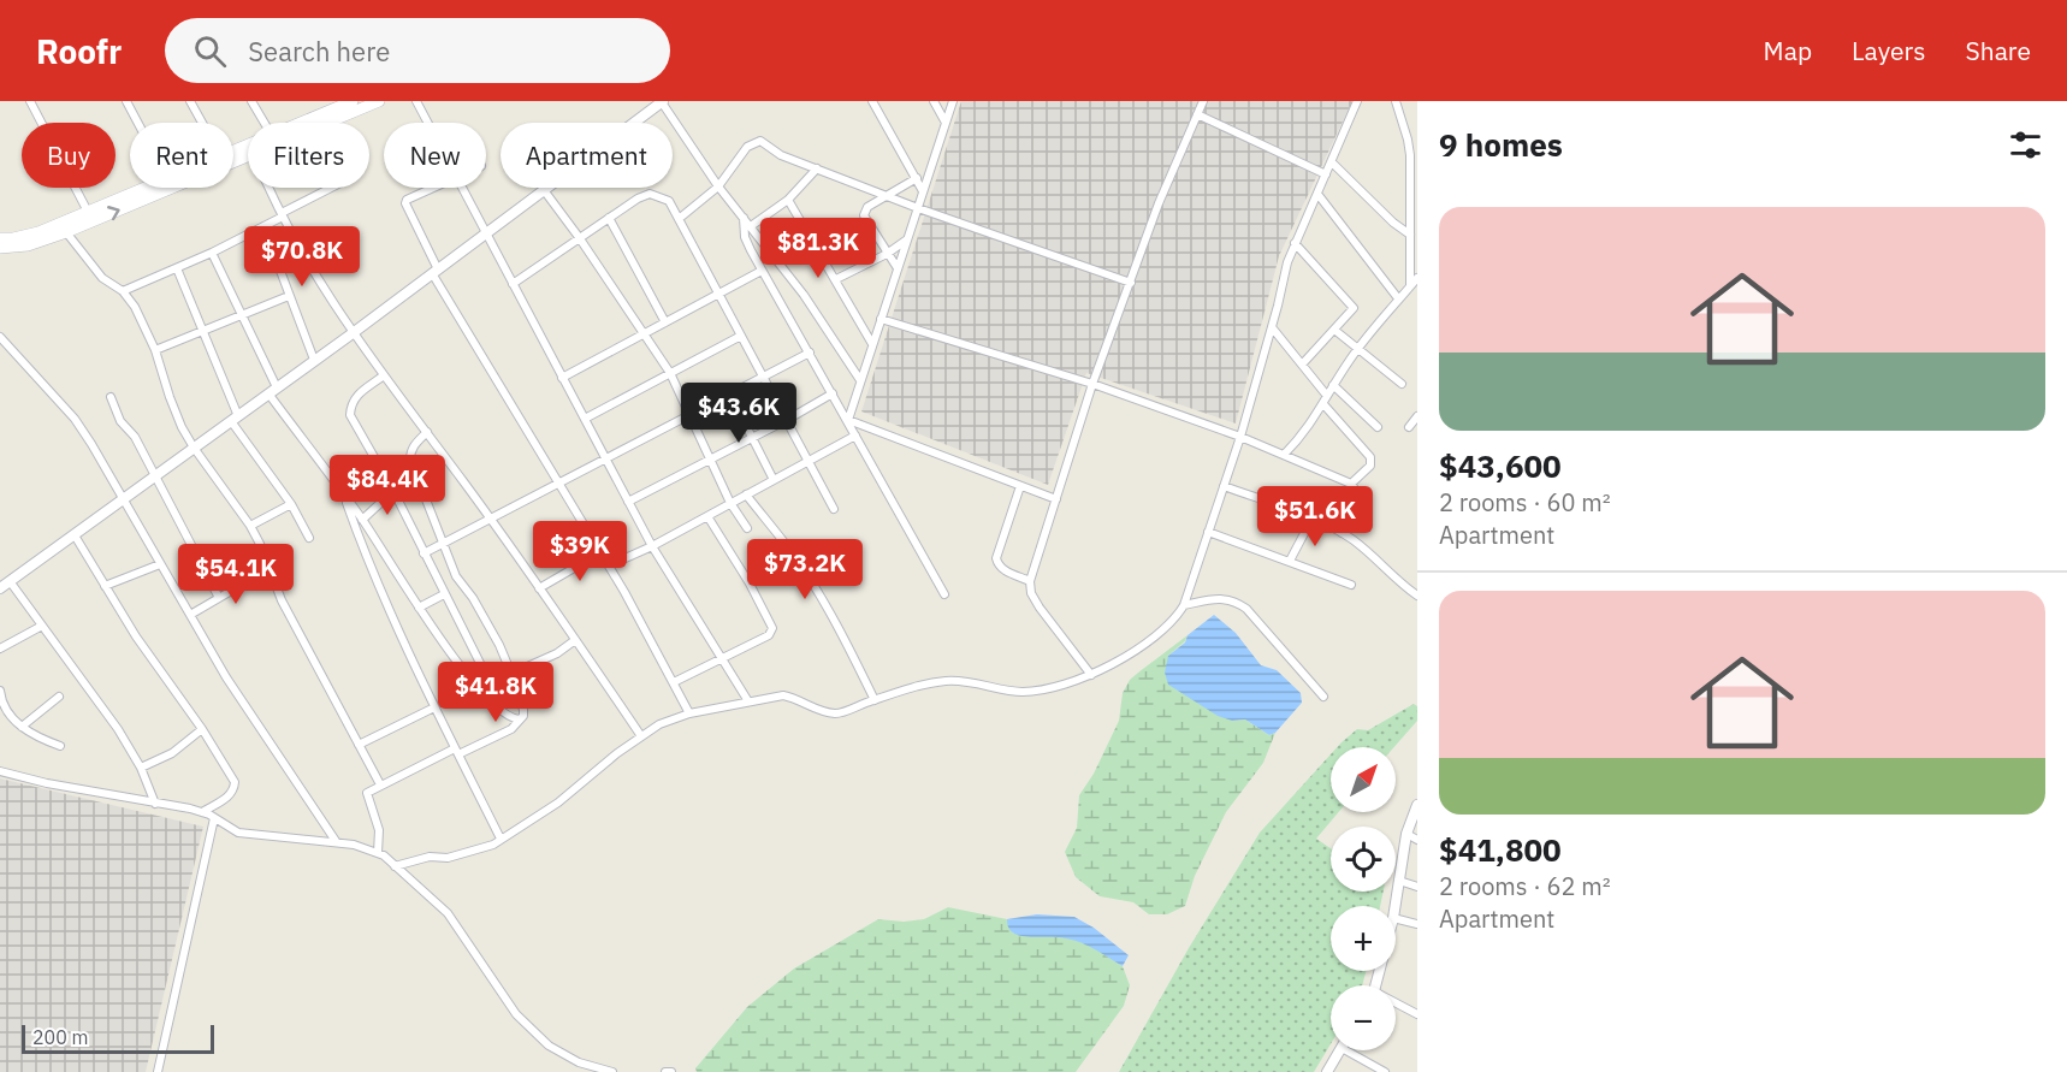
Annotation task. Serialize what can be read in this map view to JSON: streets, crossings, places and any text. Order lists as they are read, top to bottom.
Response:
{
  "scale_bar": "200 m",
  "north": "top right",
  "page": {
    "header": "Roofr",
    "search": "Search here",
    "nav": ["Map", "Layers", "Share"],
    "heading": "9 homes",
    "chip": [
      "Buy",
      "Rent",
      "Filters",
      "New",
      "Apartment"
    ],
    "list": [
      {
        "name": "$43,600",
        "note": "2 rooms · 60 m² · Apartment"
      },
      {
        "name": "$41,800",
        "note": "2 rooms · 62 m² · Apartment"
      }
    ],
    "price": [
      "$81.3K",
      "$70.8K",
      "$43.6K",
      "$84.4K",
      "$51.6K",
      "$39K",
      "$73.2K",
      "$54.1K",
      "$41.8K"
    ],
    "map_buttons": ["+", "−"],
    "scale": "200 m"
  }
}
